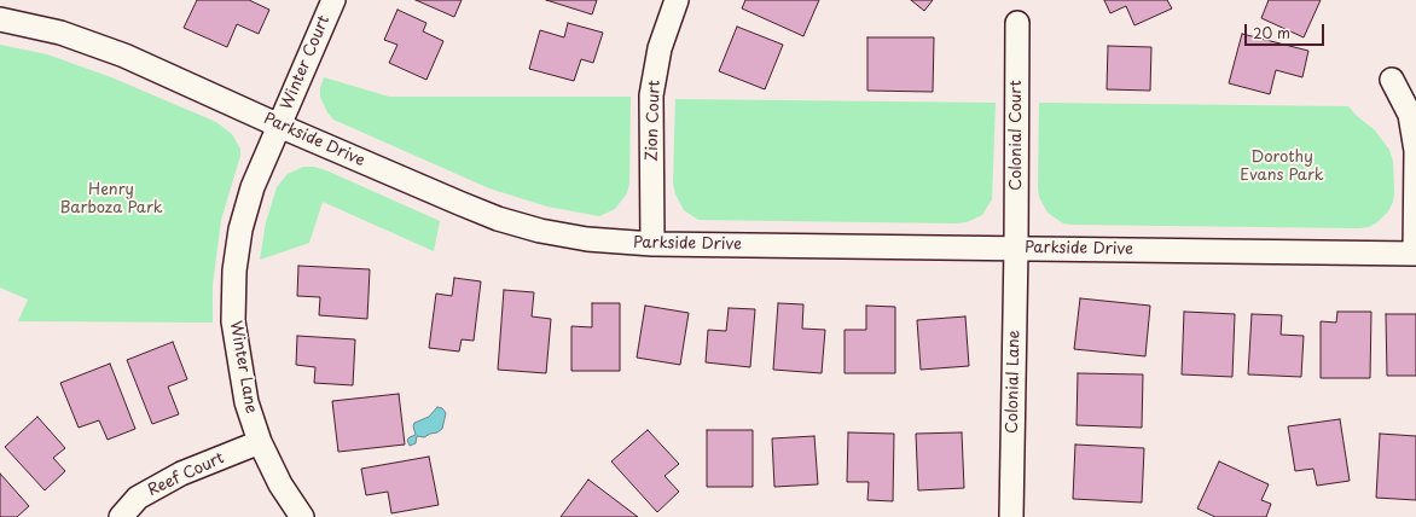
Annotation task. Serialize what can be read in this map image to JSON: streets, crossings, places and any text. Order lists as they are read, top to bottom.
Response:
{
  "streets": {
    "street": [
      "Winter Court",
      "Zion Court",
      "Colonial Court",
      "Parkside Drive",
      "Winter Lane",
      "Colonial Lane",
      "Reef Court"
    ]
  },
  "crossings": [
    ["Winter Court", "Parkside Drive"],
    ["Winter Court", "Winter Lane"],
    ["Zion Court", "Parkside Drive"],
    ["Colonial Court", "Parkside Drive"],
    ["Colonial Court", "Colonial Lane"],
    ["Parkside Drive", "Winter Lane"],
    ["Parkside Drive", "Colonial Lane"],
    ["Winter Lane", "Reef Court"]
  ],
  "parks": ["Dorothy Evans Park", "Henry Barboza Park"],
  "scale_bar": "20 m"
}
